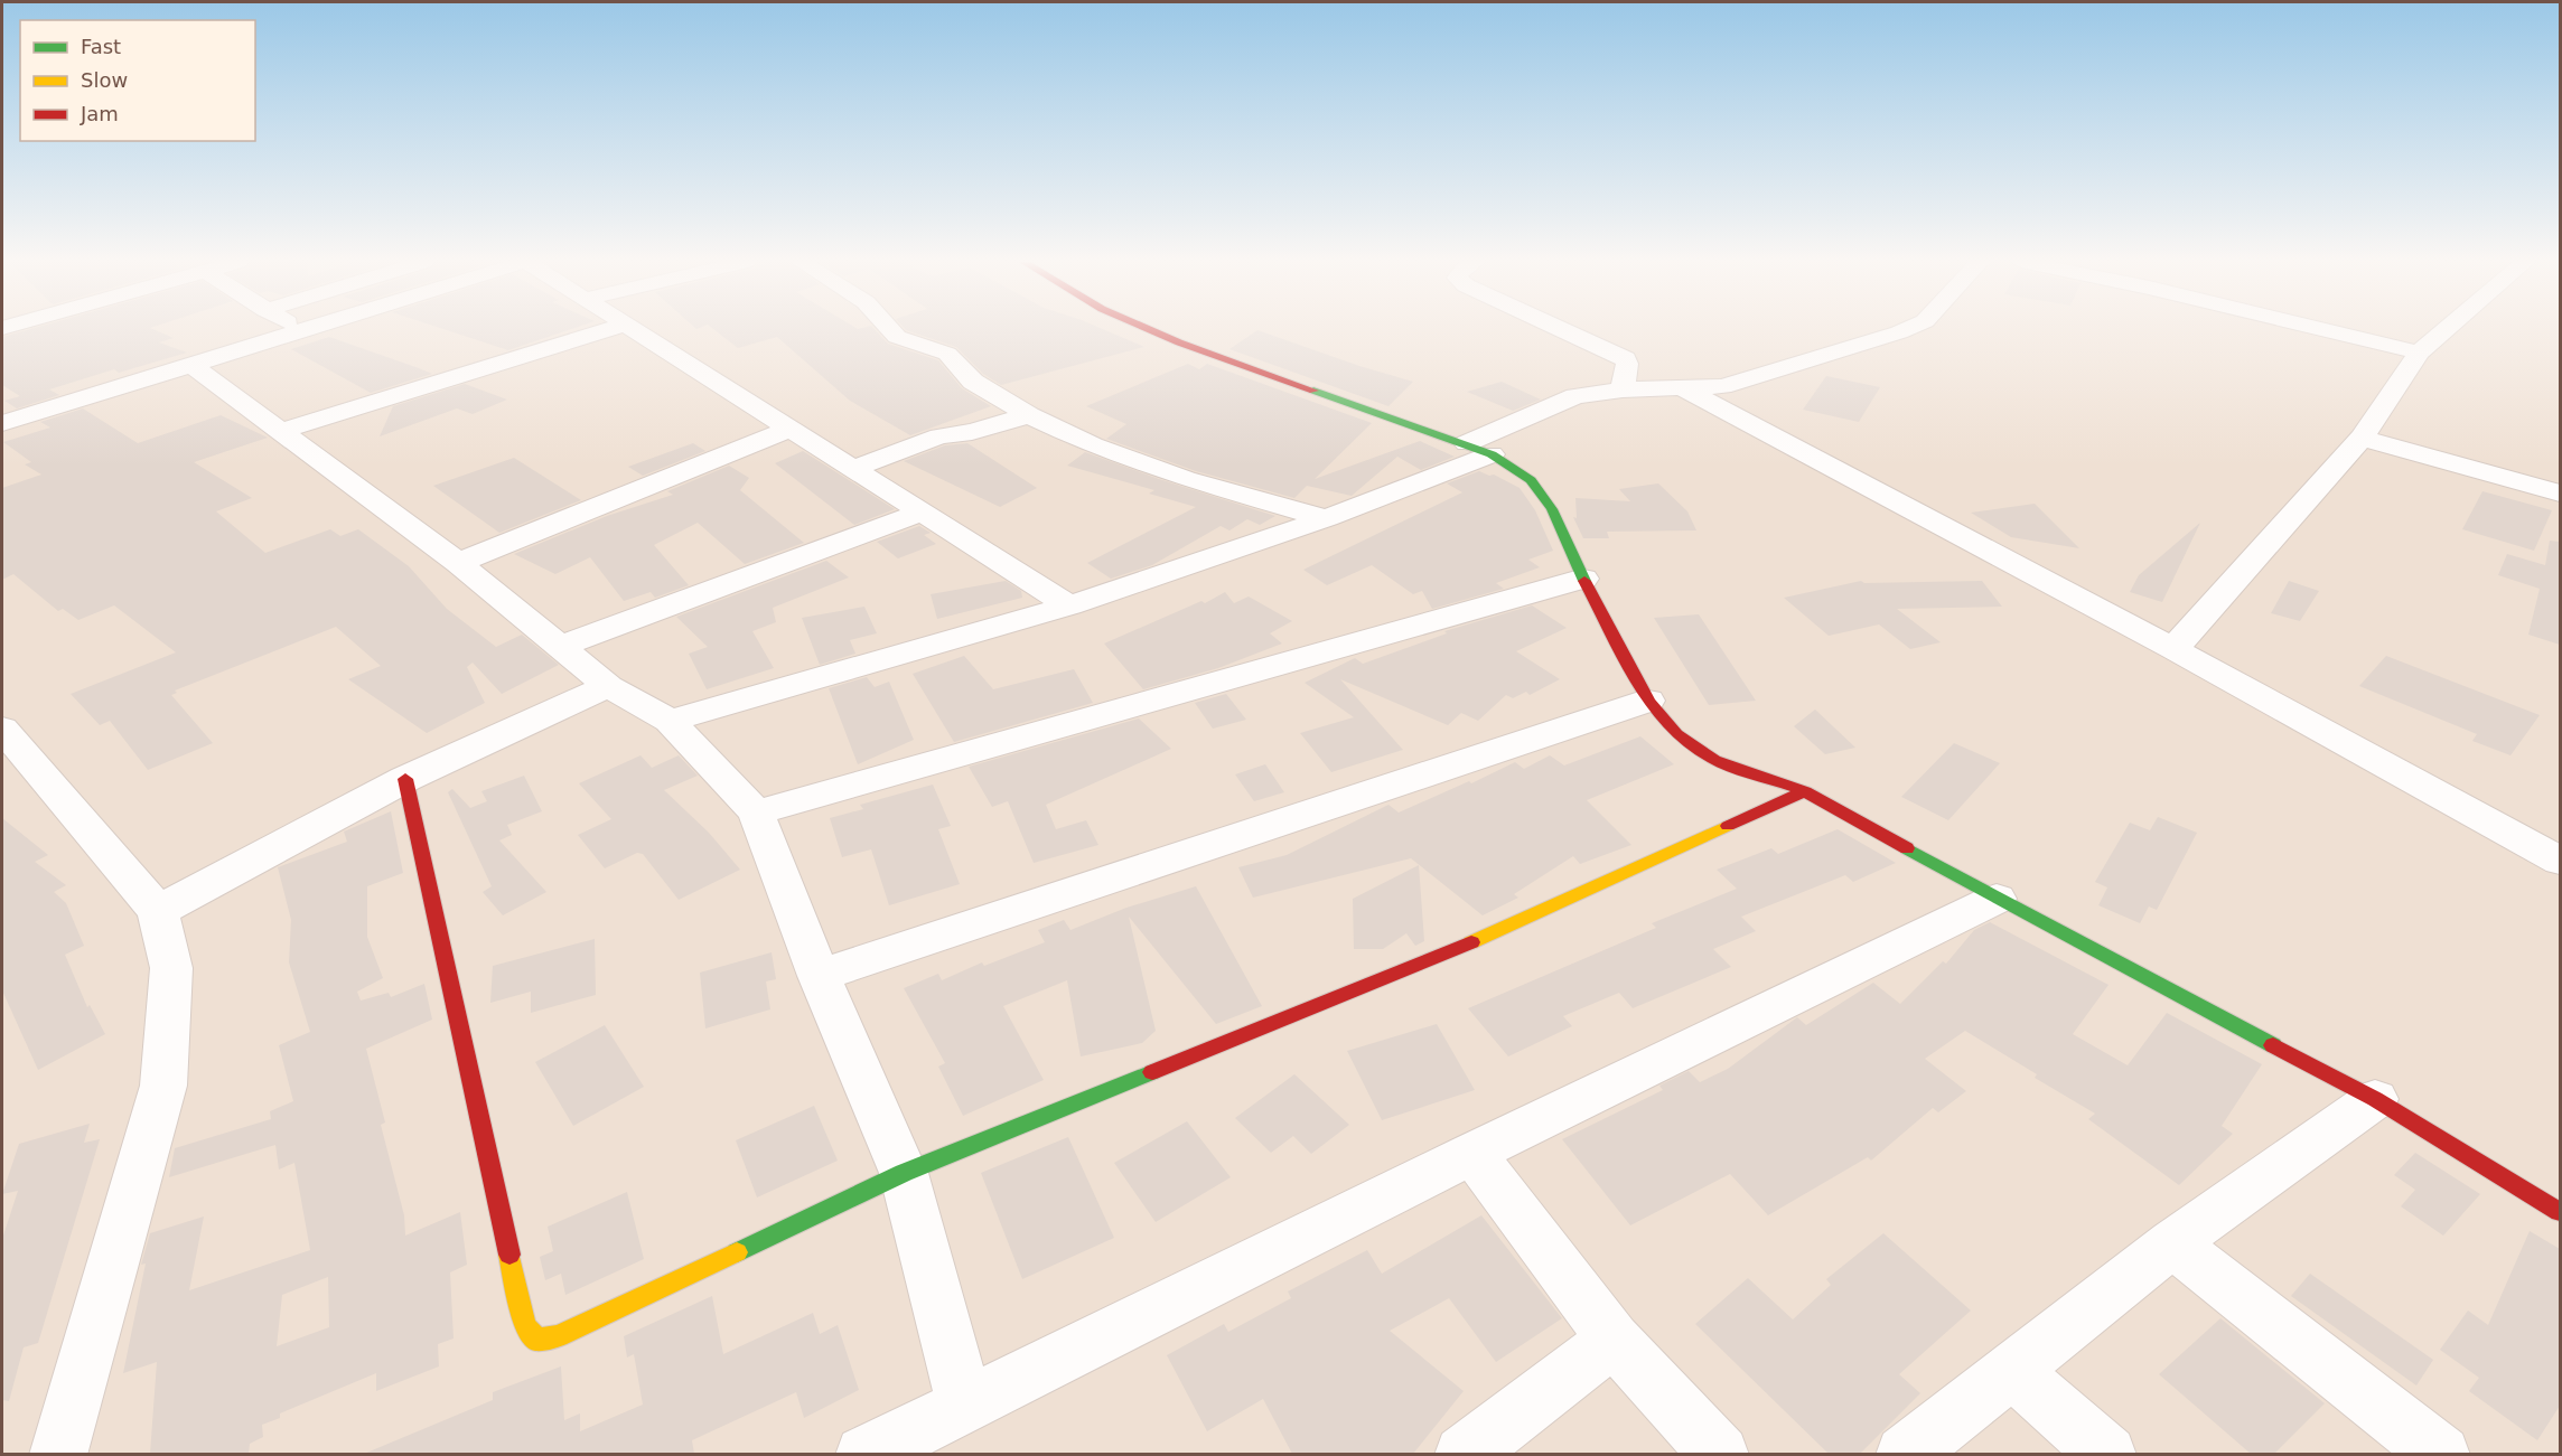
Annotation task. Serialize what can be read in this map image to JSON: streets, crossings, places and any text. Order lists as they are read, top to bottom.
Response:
{
  "legend": ["Fast", "Slow", "Jam"]
}
